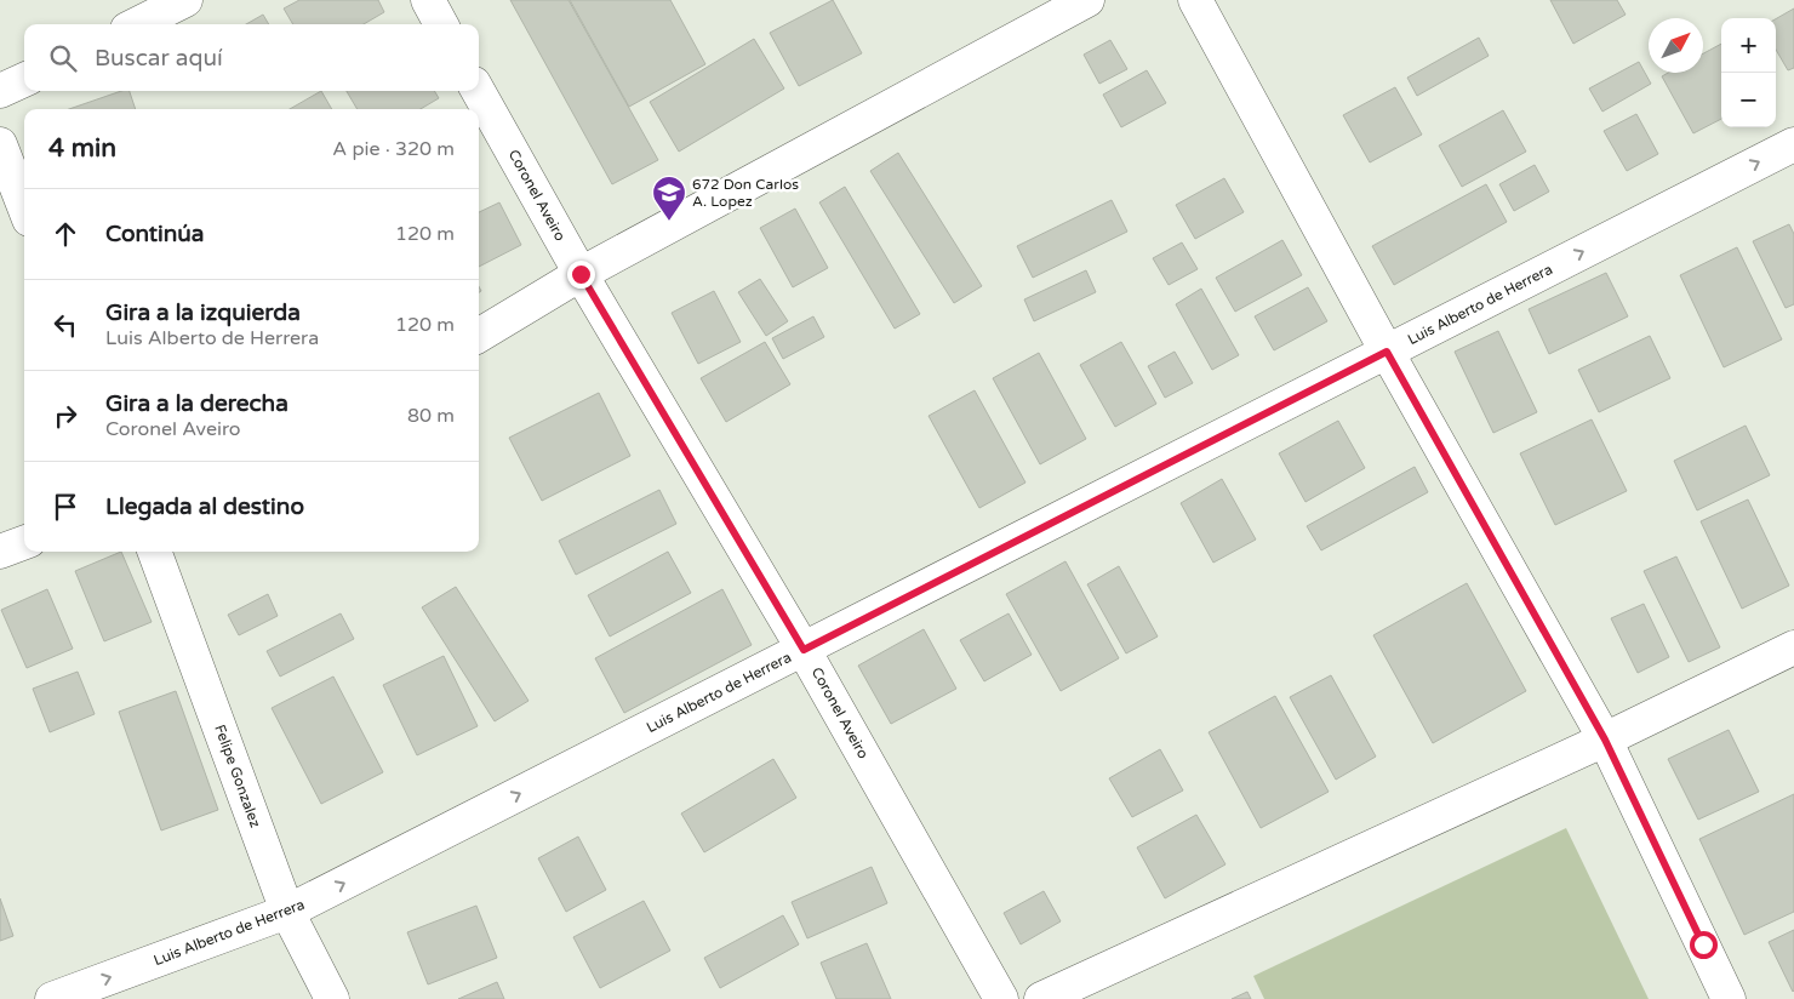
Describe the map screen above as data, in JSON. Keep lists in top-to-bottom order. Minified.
{"streets":{"street":["Coronel Aveiro","Luis Alberto de Herrera","Felipe Gonzalez"]},"crossings":[["Coronel Aveiro","Luis Alberto de Herrera"],["Luis Alberto de Herrera","Felipe Gonzalez"]],"one_way":["Luis Alberto de Herrera"],"places":{"school or university":["672 Don Carlos A. Lopez"]},"north":"top right","page":{"map_buttons":["+","−"],"search":"Buscar aquí","heading":["4 min","A pie · 320 m"],"list":[["Continúa","120 m"],["Gira a la izquierda","Luis Alberto de Herrera","120 m"],["Gira a la derecha","Coronel Aveiro","80 m"],"Llegada al destino"]}}
